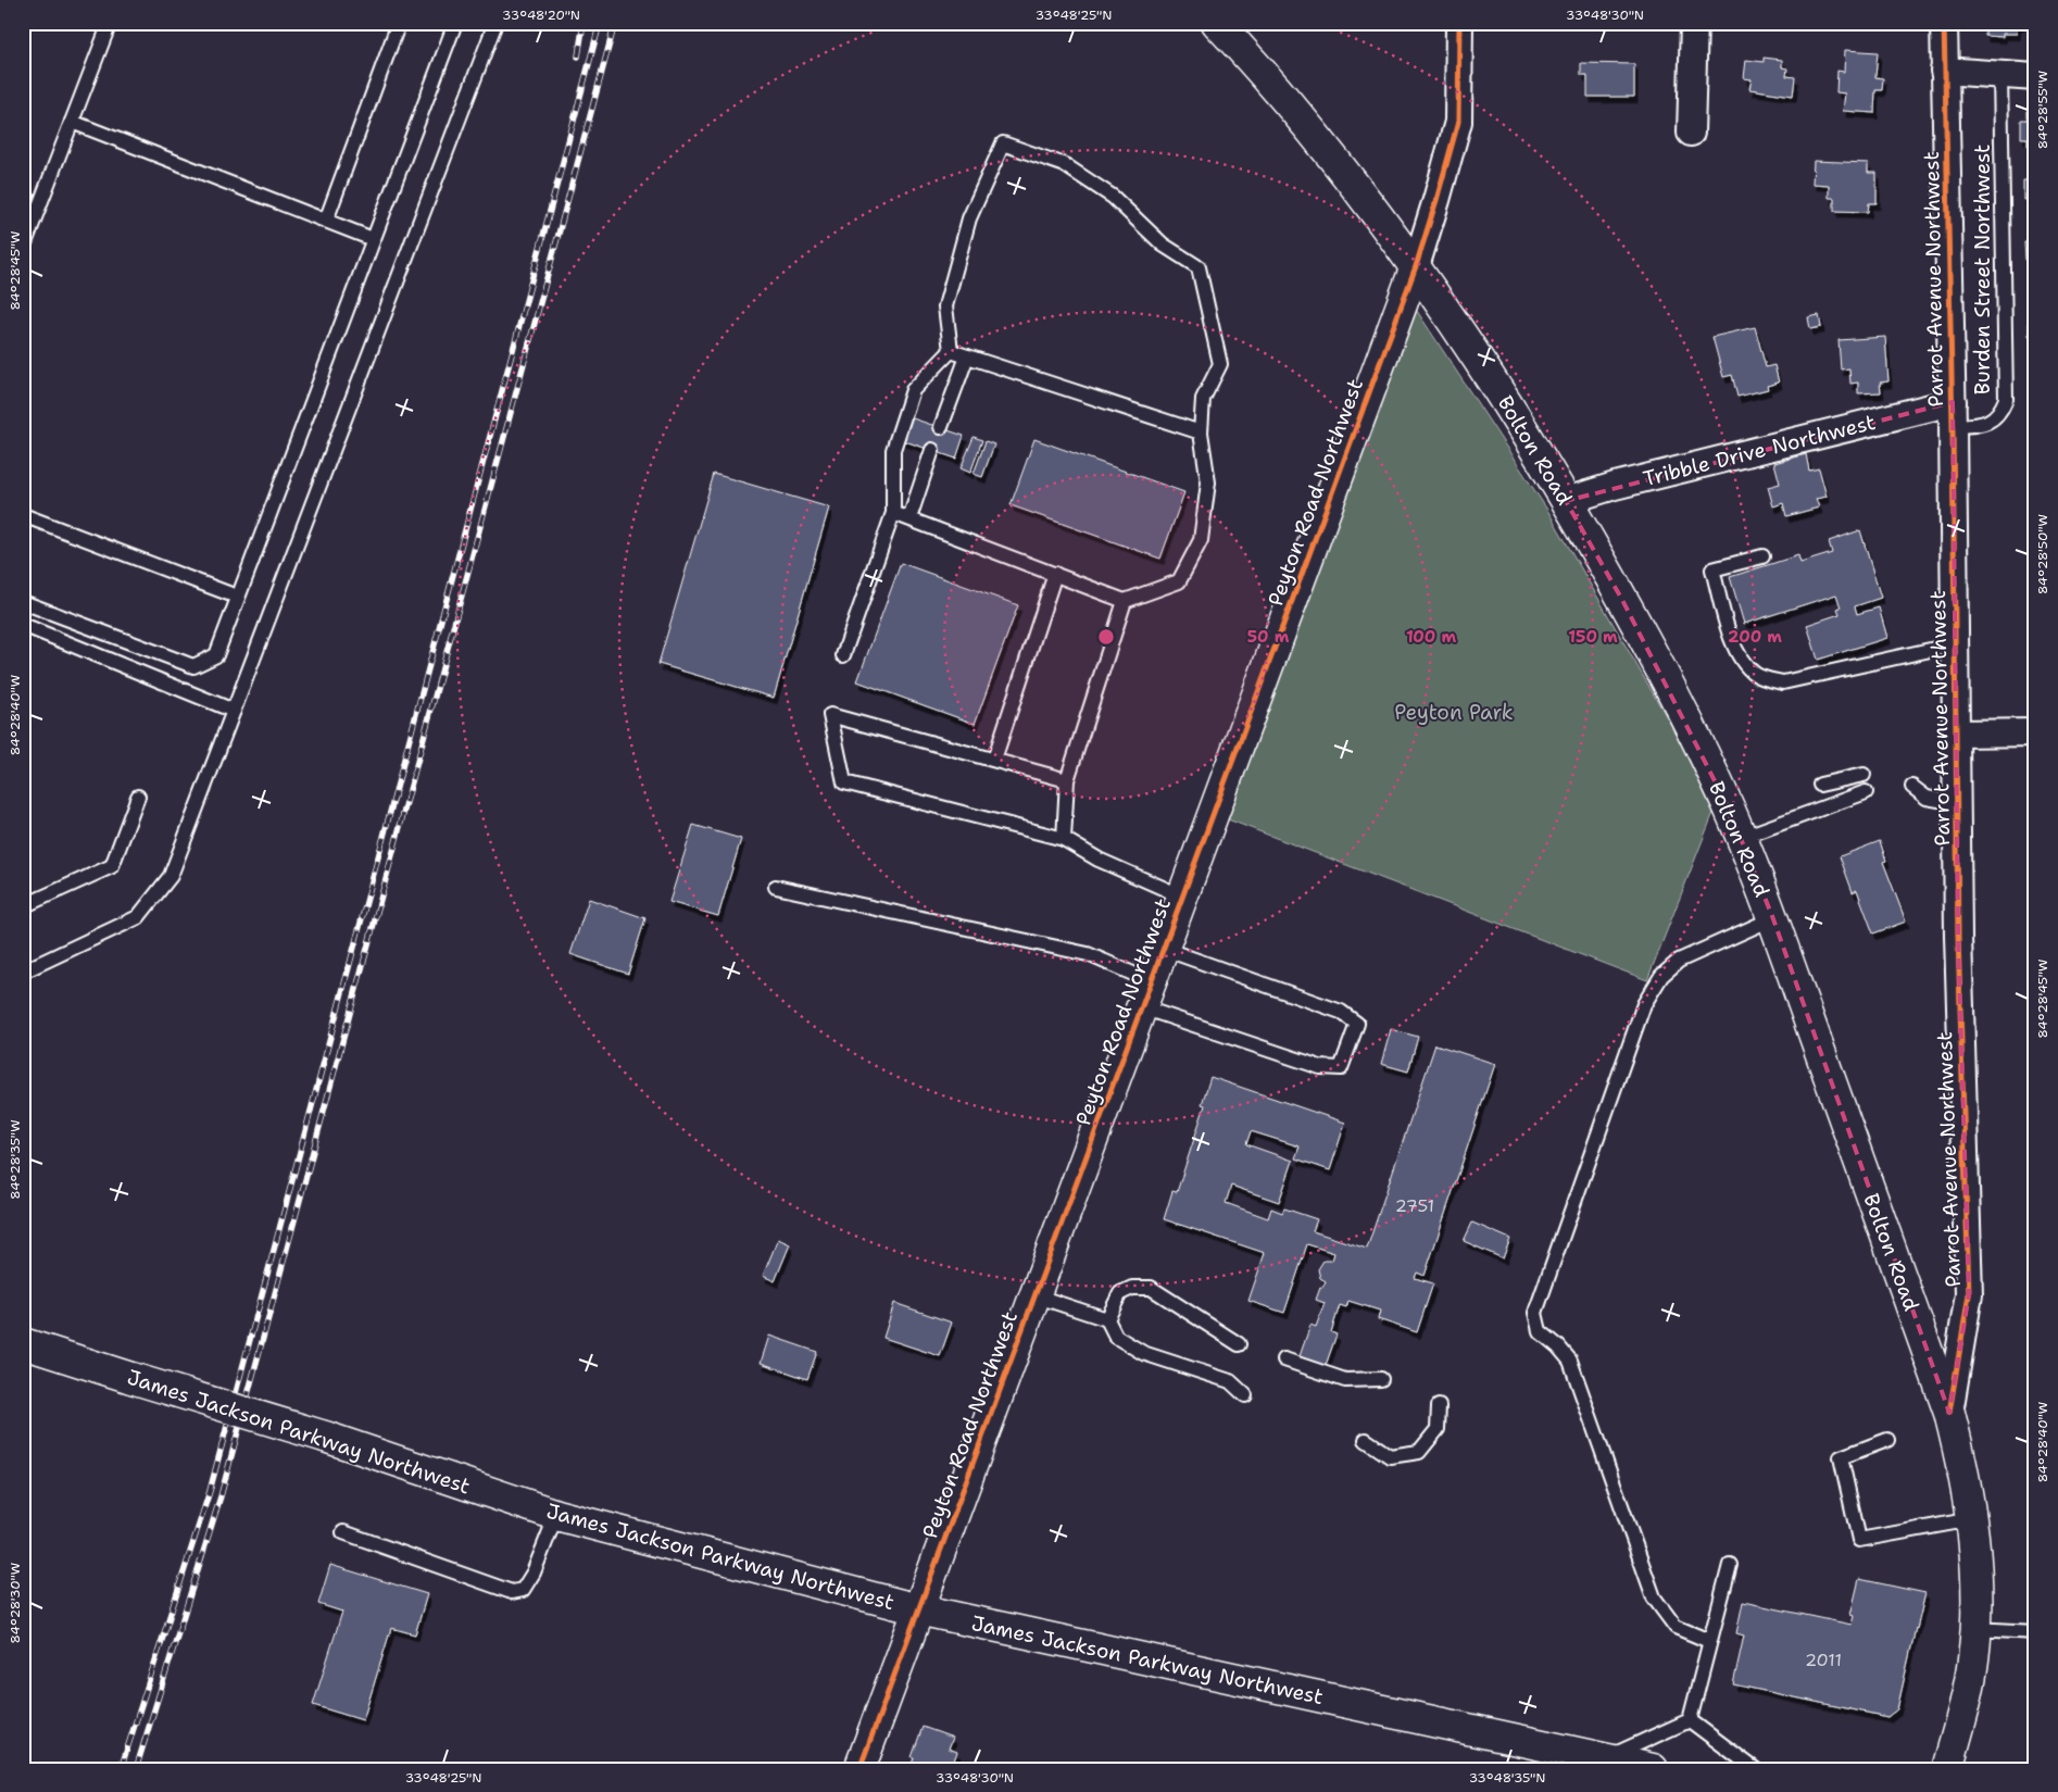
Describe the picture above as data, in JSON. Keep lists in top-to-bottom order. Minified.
{"streets":{"main road":["Bolton Road","Peyton Road Northwest","James Jackson Parkway Northwest"],"street":["Parrot Avenue Northwest","Tribble Drive Northwest"],"lane":["Burden Street Northwest"]},"crossings":[["Burden Street Northwest","Parrot Avenue Northwest"],["Burden Street Northwest","Tribble Drive Northwest"],["Parrot Avenue Northwest","Bolton Road"],["Parrot Avenue Northwest","Tribble Drive Northwest"],["Bolton Road","Tribble Drive Northwest"],["Bolton Road","Peyton Road Northwest"],["Peyton Road Northwest","James Jackson Parkway Northwest"]],"parks":["Peyton Park"],"house_numbers":["2751","2011"],"coordinates":["33°48'20\"N","33°48'25\"N","33°48'30\"N","84°28'55\"W","84°28'45\"W","84°28'50\"W","84°28'40\"W","84°28'35\"W","84°28'30\"W","33°48'35\"N"],"rings":["50 m","100 m","150 m","200 m"]}
